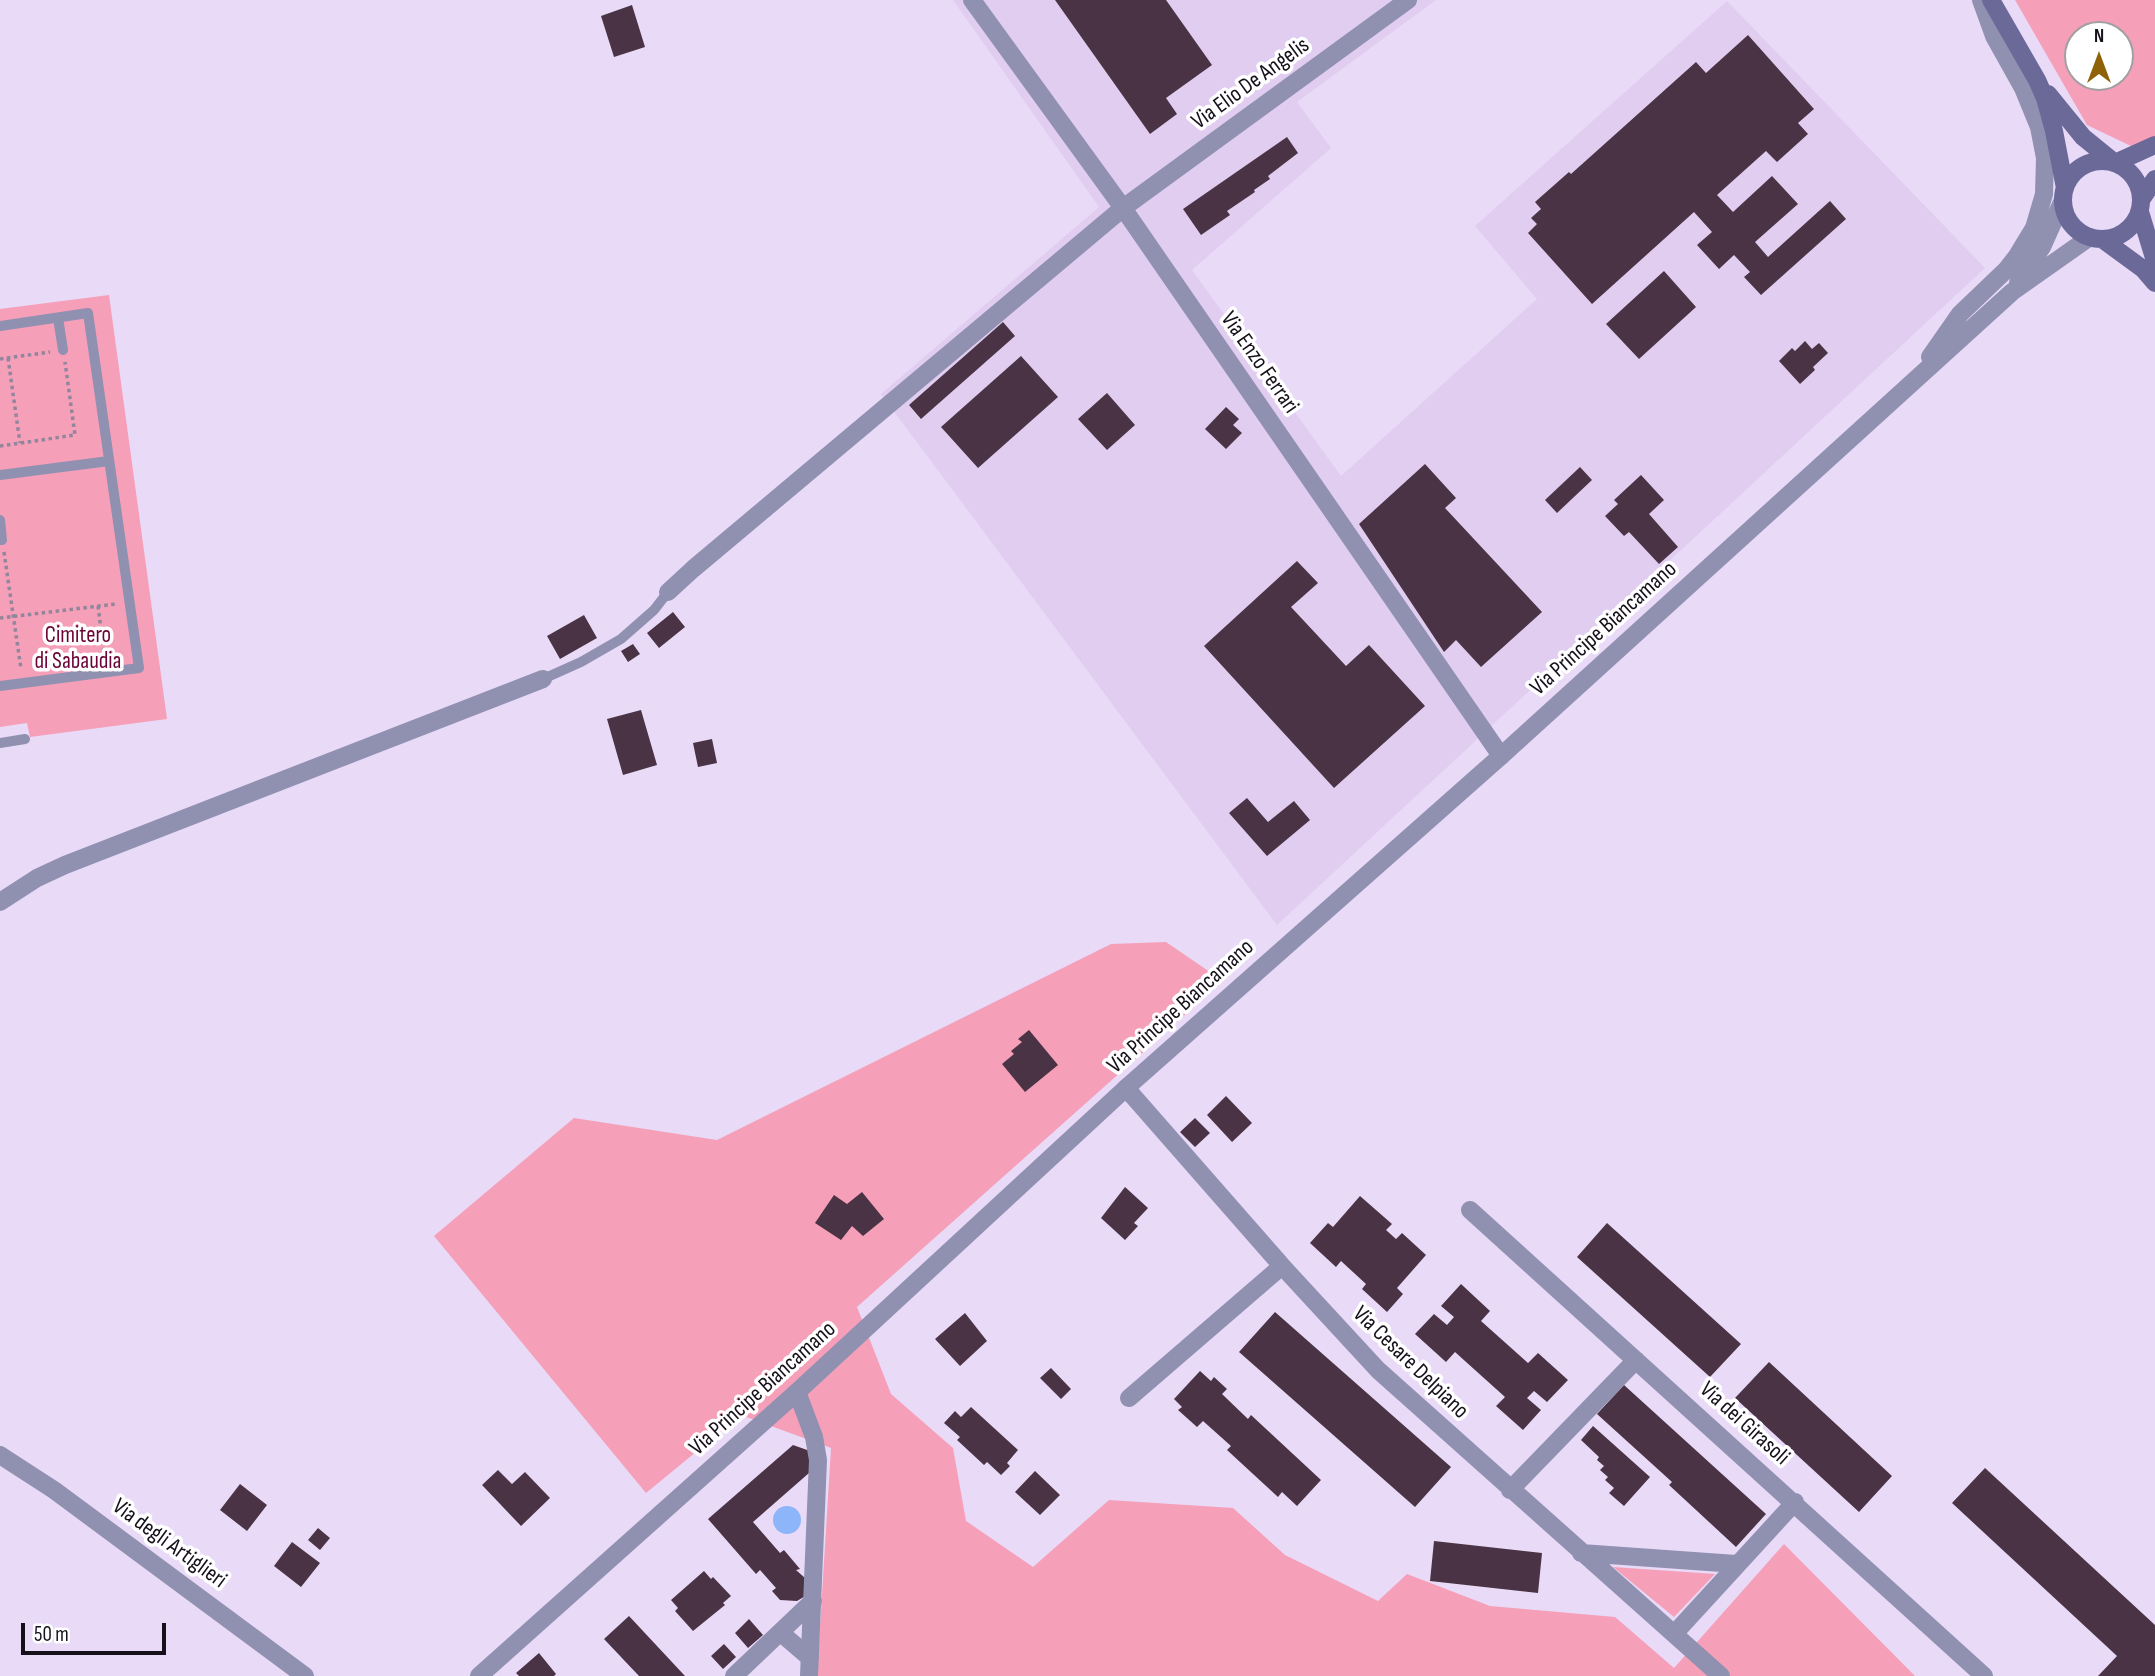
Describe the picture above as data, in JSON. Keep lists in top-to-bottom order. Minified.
{"streets":{"street":["Via Elio De Angelis","Via Enzo Ferrari","Via Principe Biancamano","Via Cesare Delpiano","Via dei Girasoli","Via degli Artiglieri"]},"crossings":[["Via Elio De Angelis","Via Enzo Ferrari"],["Via Enzo Ferrari","Via Principe Biancamano"],["Via Principe Biancamano","Via Cesare Delpiano"]],"parks":["Cimitero di Sabaudia"],"scale_bar":"50 m","north":"top"}
